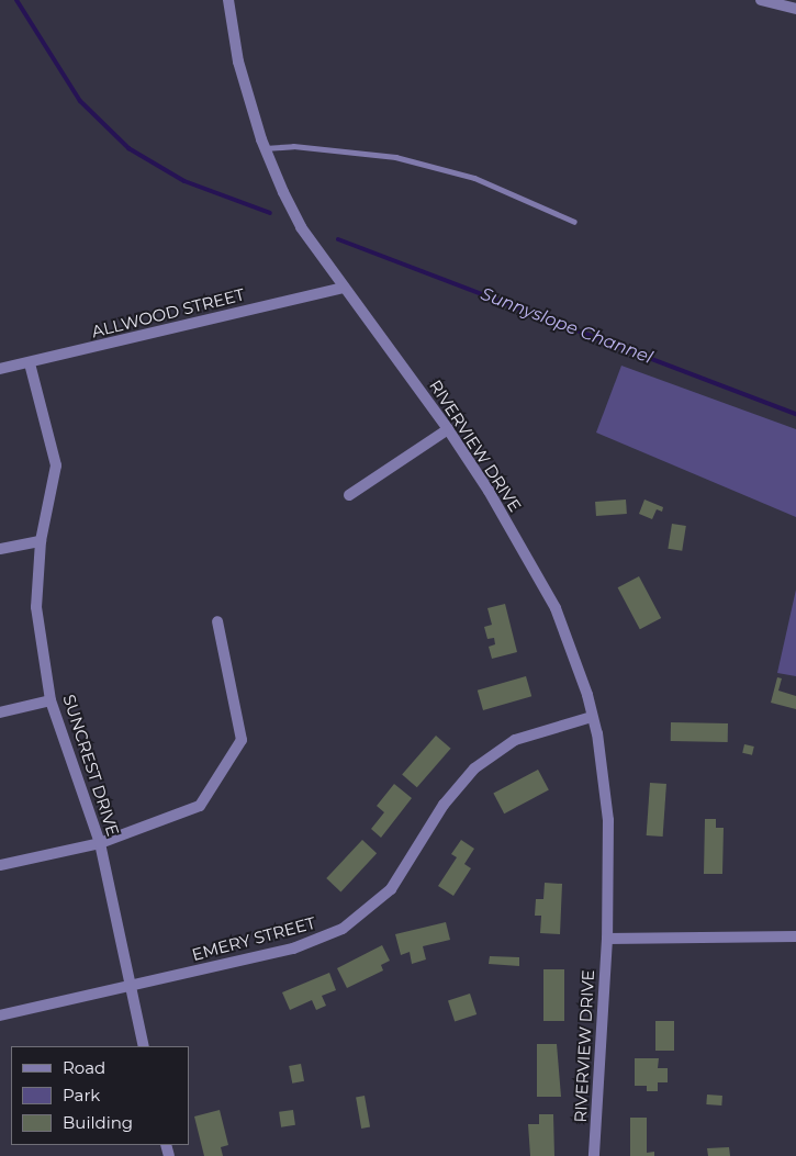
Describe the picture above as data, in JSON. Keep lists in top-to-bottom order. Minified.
{"streets":{"street":["ALLWOOD STREET","RIVERVIEW DRIVE","SUNCREST DRIVE","EMERY STREET"]},"crossings":[["ALLWOOD STREET","RIVERVIEW DRIVE"],["ALLWOOD STREET","SUNCREST DRIVE"],["RIVERVIEW DRIVE","EMERY STREET"],["SUNCREST DRIVE","EMERY STREET"]],"water":["Sunnyslope Channel"],"legend":["Road","Park","Building"]}
